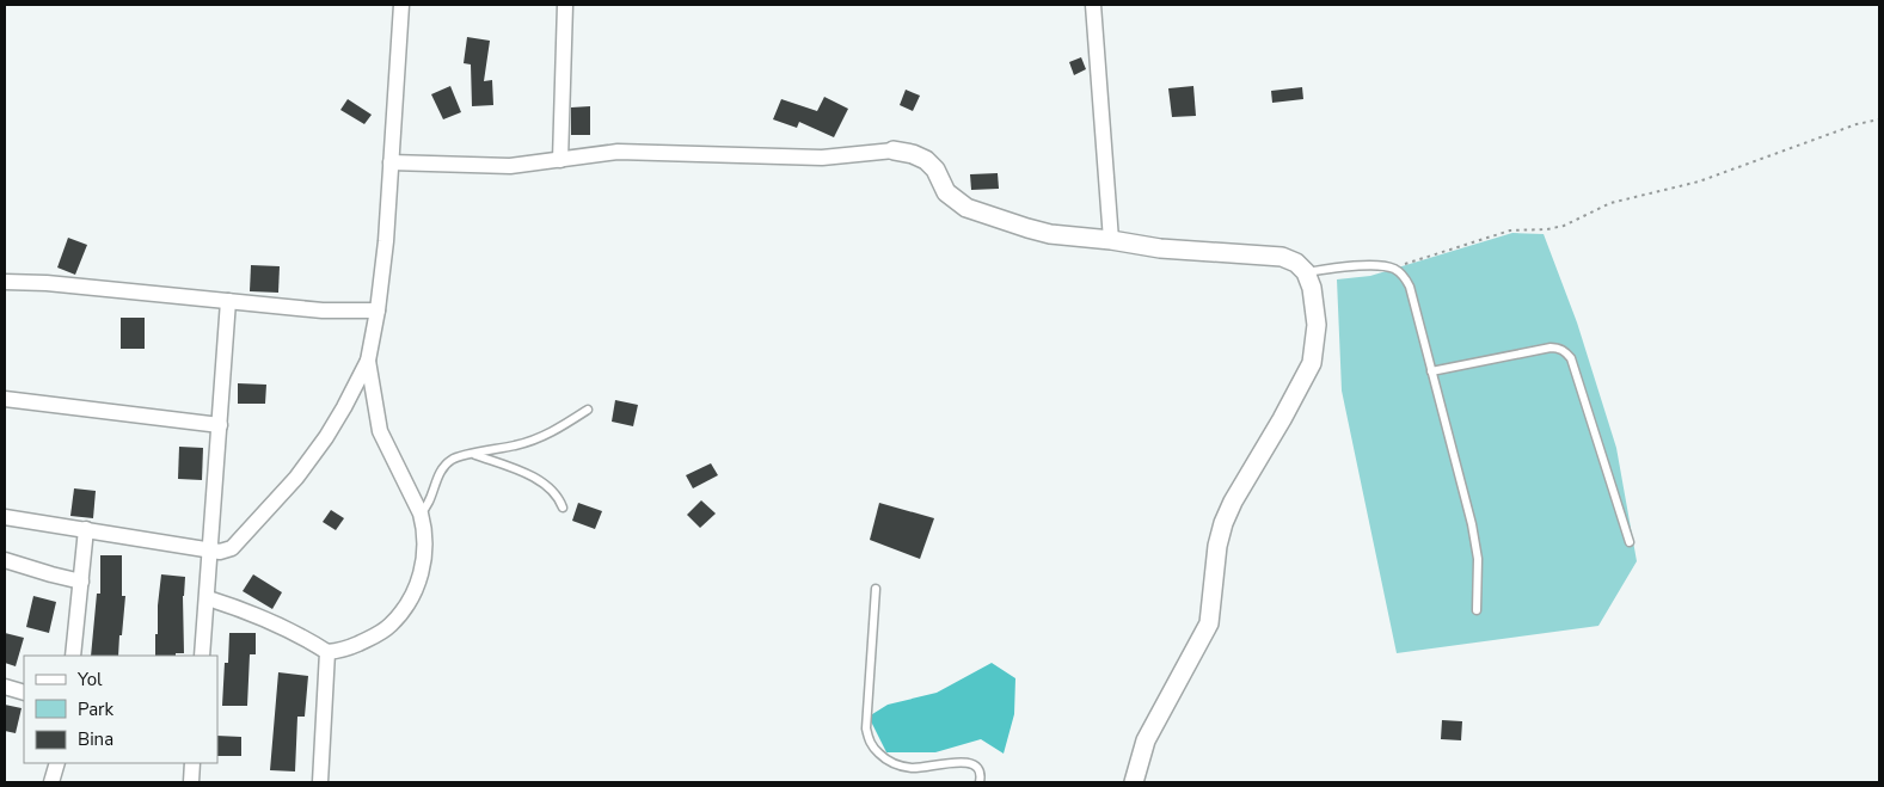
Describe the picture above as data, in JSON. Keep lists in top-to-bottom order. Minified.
{"legend":["Yol","Park","Bina"]}
